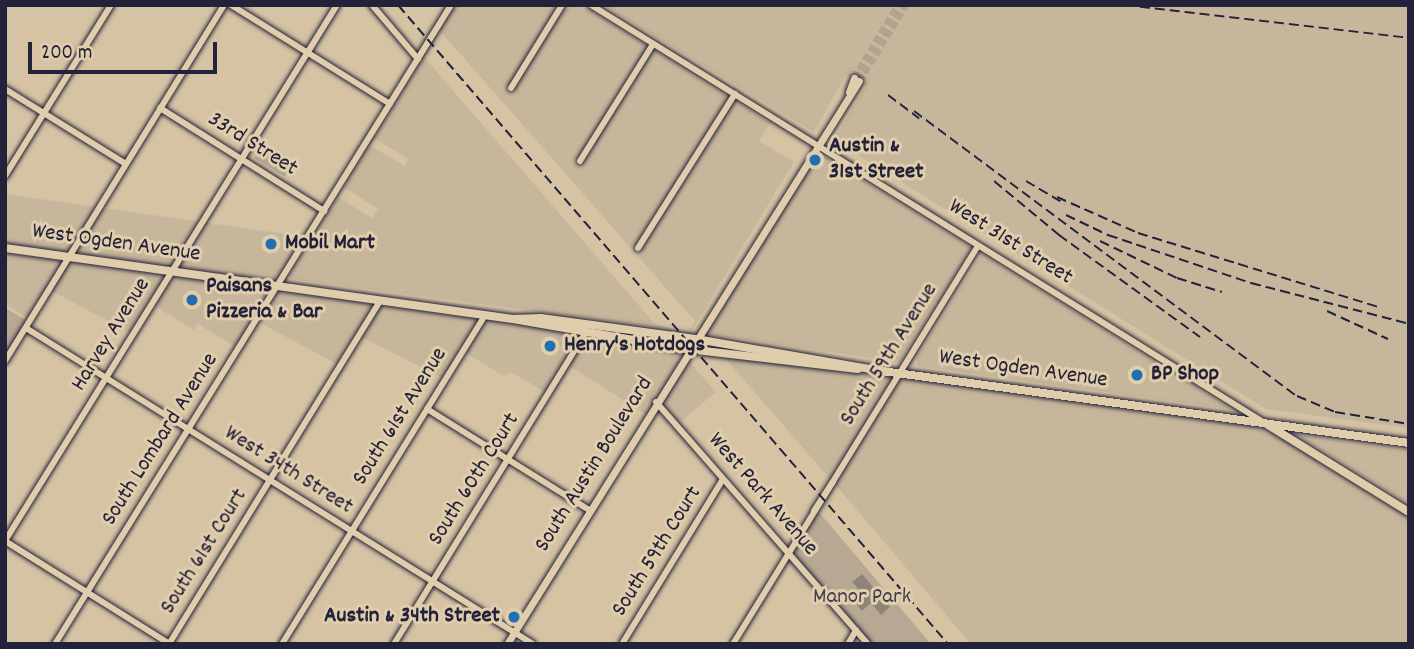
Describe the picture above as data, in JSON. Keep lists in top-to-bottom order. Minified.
{"streets":{"main road":["West 31st Street","West Ogden Avenue"],"street":["33rd Street","Harvey Avenue","South 59th Avenue","South 61st Avenue","South Lombard Avenue","South Austin Boulevard","West 34th Street","South 60th Court","West Park Avenue","South 61st Court","South 59th Court"]},"crossings":[["33rd Street","Harvey Avenue"],["33rd Street","South Lombard Avenue"],["West 31st Street","West Ogden Avenue"],["West 31st Street","South 59th Avenue"],["West 31st Street","South Austin Boulevard"],["West Ogden Avenue","Harvey Avenue"],["West Ogden Avenue","South 59th Avenue"],["West Ogden Avenue","South 61st Avenue"],["West Ogden Avenue","South Lombard Avenue"],["West Ogden Avenue","South Austin Boulevard"],["West Ogden Avenue","South 60th Court"],["West Ogden Avenue","South 61st Court"],["Harvey Avenue","West 34th Street"],["South 59th Avenue","West Park Avenue"],["South 61st Avenue","West 34th Street"],["South Lombard Avenue","West 34th Street"],["South Austin Boulevard","West 34th Street"],["South Austin Boulevard","West Park Avenue"],["West 34th Street","South 60th Court"],["West 34th Street","South 61st Court"],["West Park Avenue","South 59th Court"]],"parks":["Manor Park"],"places":["Austin & 31st Street","Mobil Mart","Paisans Pizzeria & Bar","Henry's Hotdogs","BP Shop","Austin & 34th Street"],"scale_bar":"200 m"}
